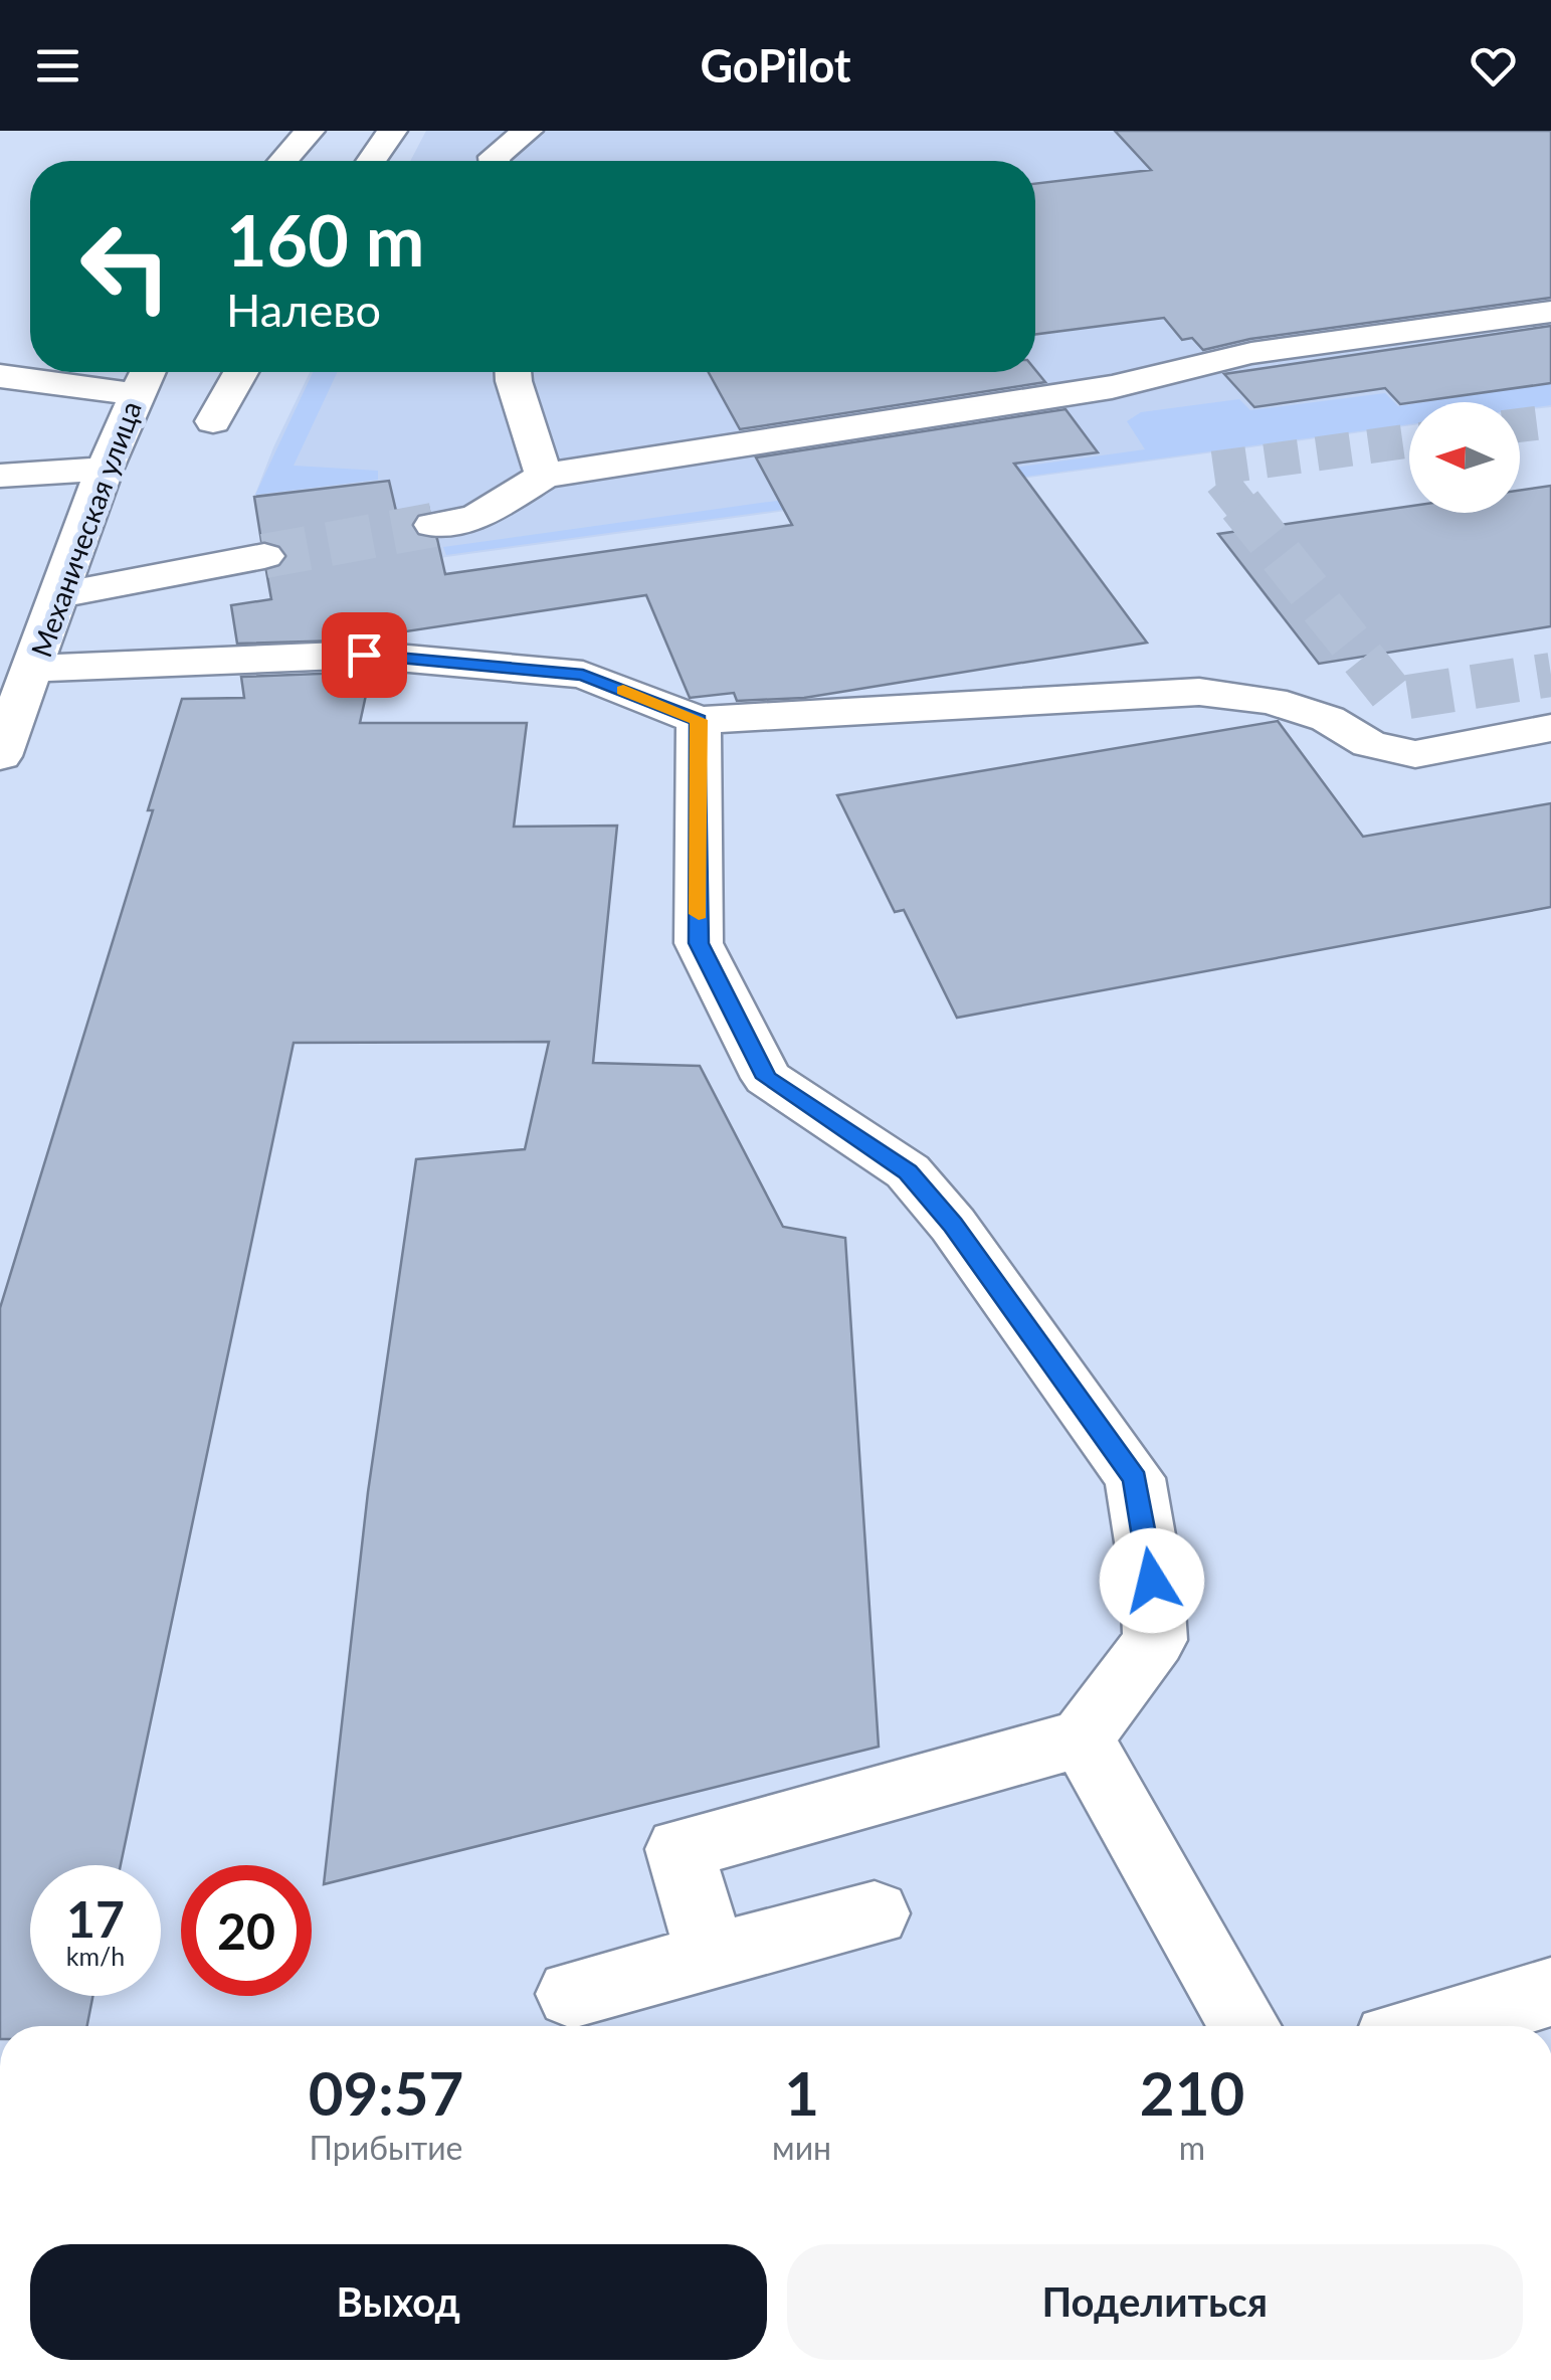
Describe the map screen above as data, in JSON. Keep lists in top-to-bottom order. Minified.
{"streets":{"street":["Механическая улица"]},"north":"left","page":{"header":"GoPilot","turn":["160 m","Налево"],"speed":"17 km/h","limit":"20","eta":["09:57","Прибытие","1","мин","210","m"],"buttons":["Выход","Поделиться"]}}
